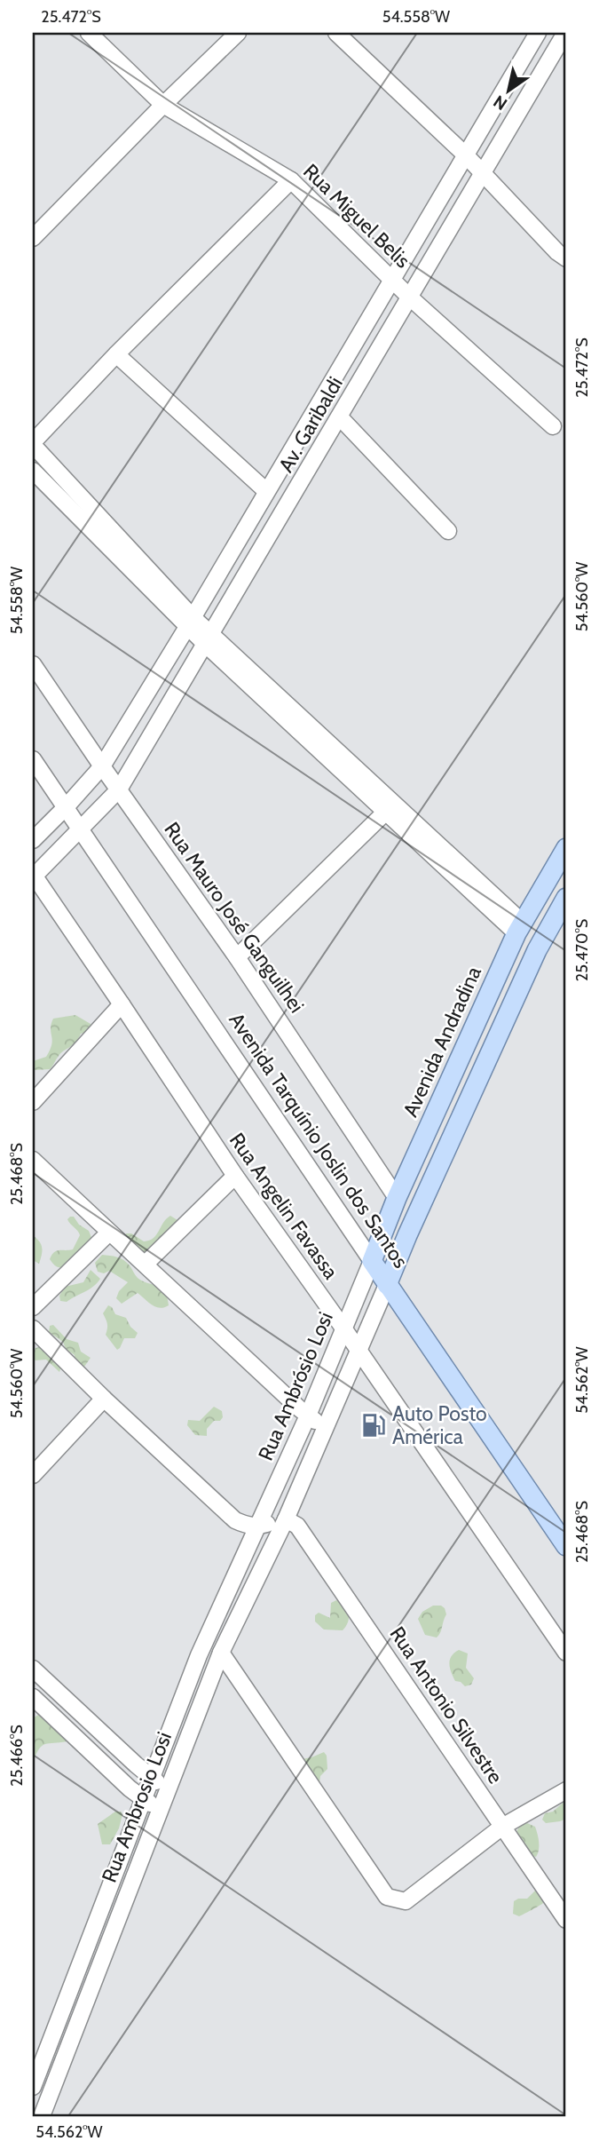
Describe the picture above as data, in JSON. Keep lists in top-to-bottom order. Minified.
{"streets":{"main road":["Avenida Andradina","Avenida Tarquínio Joslin dos Santos"],"street":["Rua Miguel Belis","Av. Garibaldi","Rua Mauro José Ganguilhei","Rua Angelin Favassa","Rua Ambrósio Losi","Rua Antonio Silvestre","Rua Ambrosio Losi"]},"crossings":[["Rua Miguel Belis","Av. Garibaldi"],["Av. Garibaldi","Rua Mauro José Ganguilhei"],["Av. Garibaldi","Avenida Tarquínio Joslin dos Santos"],["Rua Mauro José Ganguilhei","Avenida Andradina"],["Avenida Andradina","Avenida Tarquínio Joslin dos Santos"],["Avenida Andradina","Rua Ambrósio Losi"],["Avenida Tarquínio Joslin dos Santos","Rua Ambrósio Losi"],["Rua Angelin Favassa","Rua Ambrósio Losi"],["Rua Ambrósio Losi","Rua Ambrosio Losi"],["Rua Antonio Silvestre","Rua Ambrosio Losi"]],"places":{"fuel station":["Auto Posto América"]},"north":"bottom left","coordinates":["25.472°S","54.558°W","54.560°W","25.470°S","25.468°S","54.562°W","25.466°S"]}
